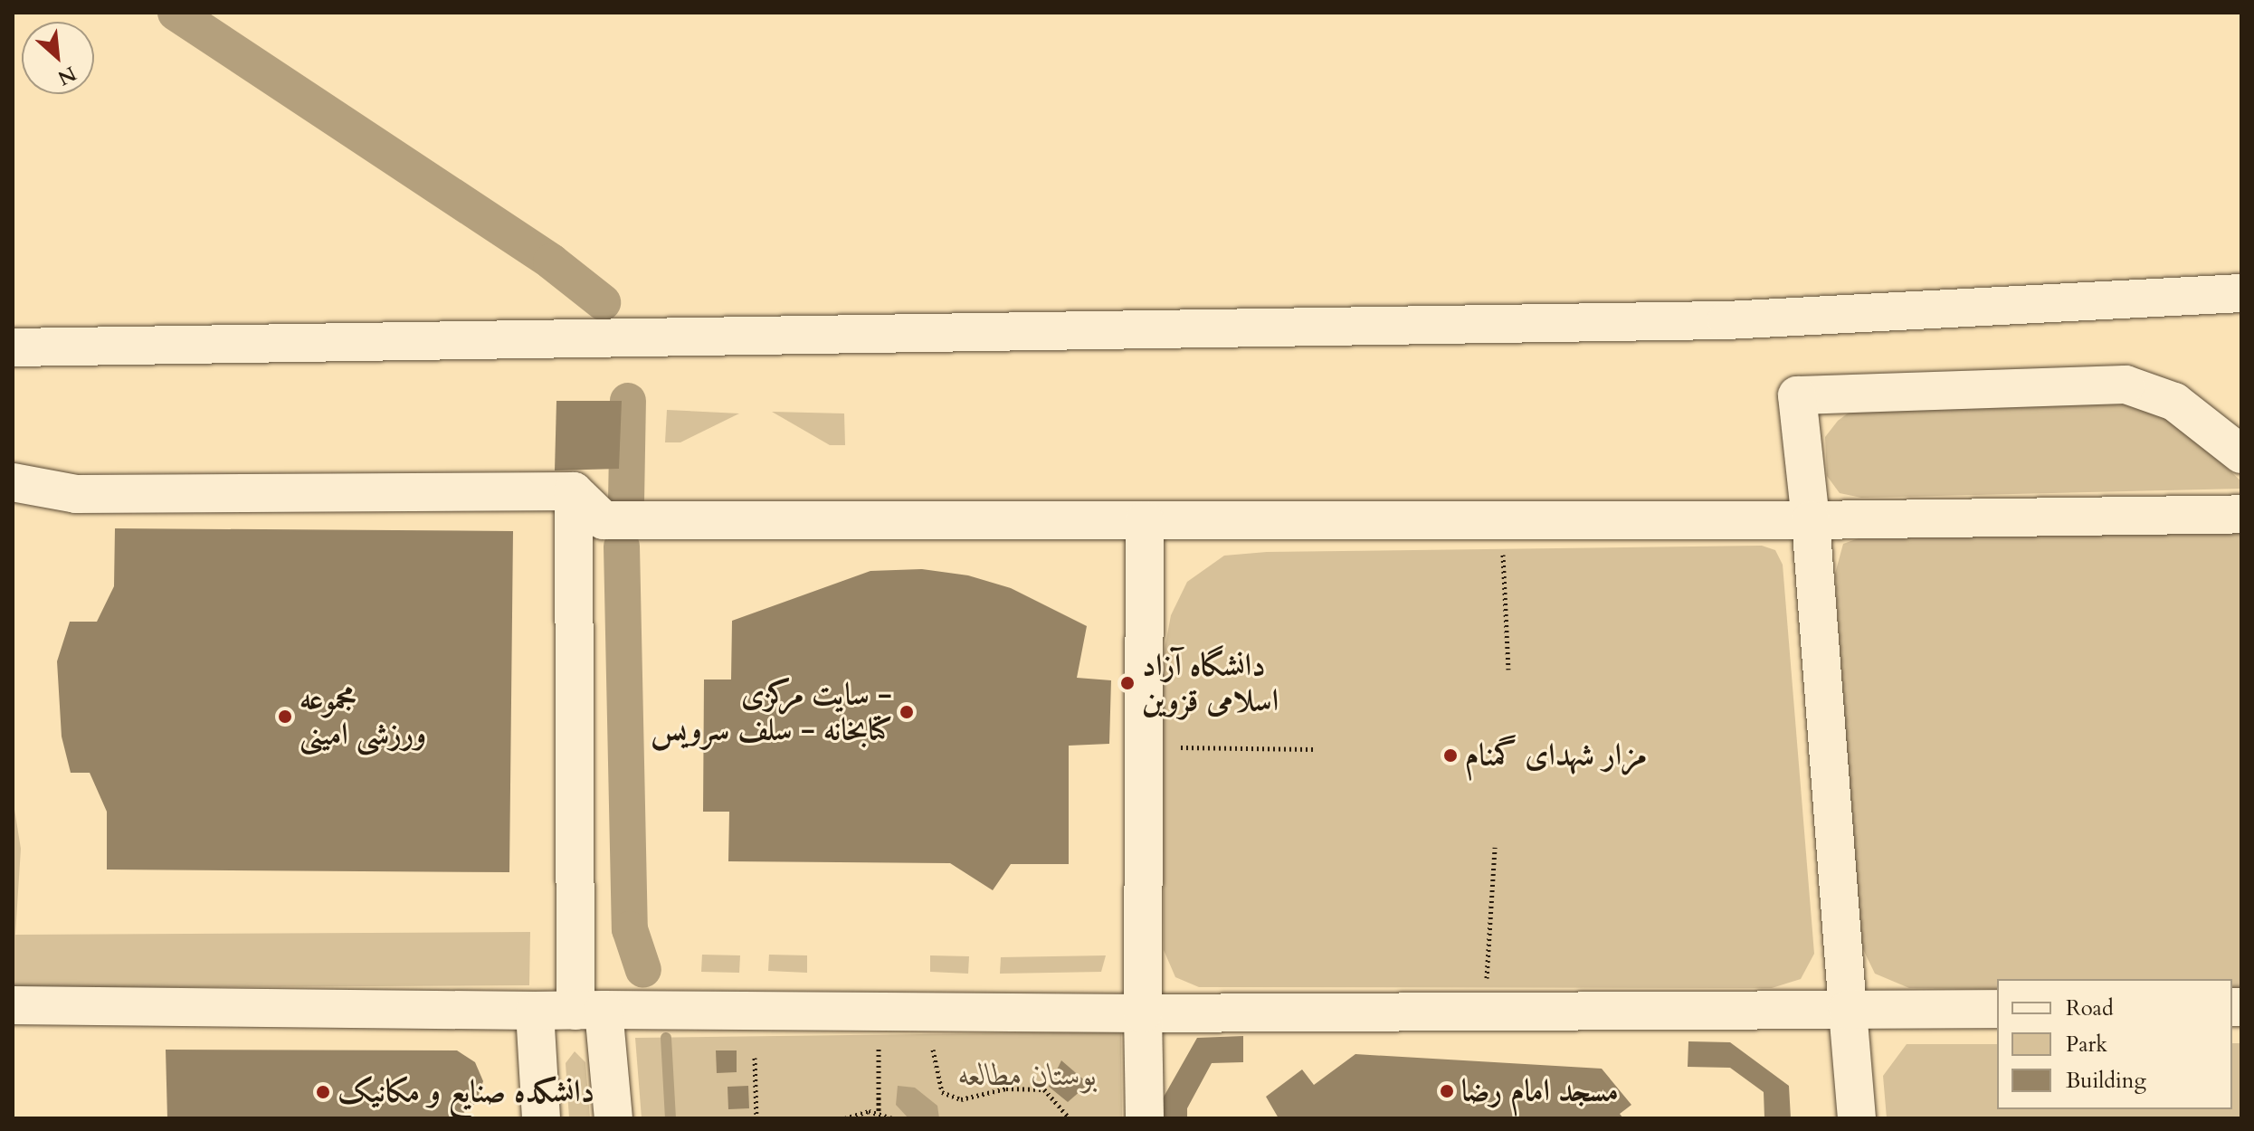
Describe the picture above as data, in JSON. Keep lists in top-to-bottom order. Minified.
{"parks":["بوستان مطالعه"],"places":["دانشگاه آزاد اسلامی قزوین","سایت مرکزی - کتابخانه - سلف سرویس","مجموعه ورزشی امینی","مزار شهدای گمنام","مسجد امام رضا","دانشکده صنایع و مکانیک"],"legend":["Road","Park","Building"],"north":"bottom right"}
